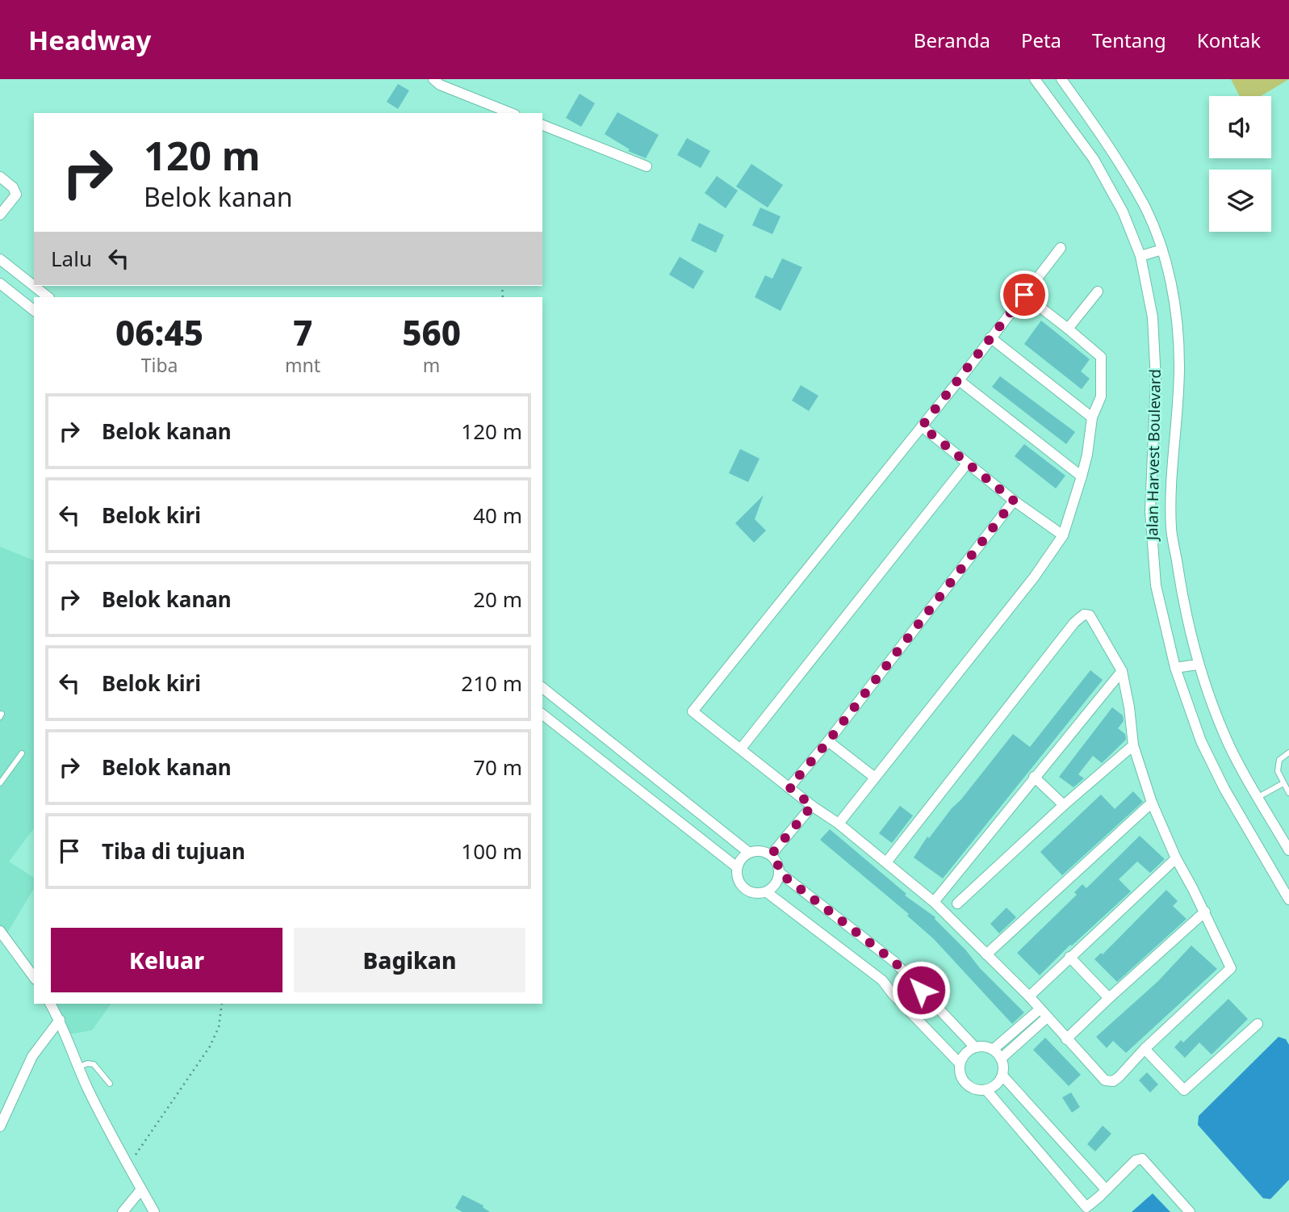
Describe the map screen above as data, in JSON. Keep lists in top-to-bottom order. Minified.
{"streets":{"street":["Jalan Harvest Boulevard"]},"page":{"header":"Headway","nav":["Beranda","Peta","Tentang","Kontak"],"turn":["120 m","Belok kanan"],"then":"Lalu","eta":["06:45","Tiba","7","mnt","560","m"],"list":[{"name":"Belok kanan","value":"120 m"},{"name":"Belok kiri","value":"40 m"},{"name":"Belok kanan","value":"20 m"},{"name":"Belok kiri","value":"210 m"},{"name":"Belok kanan","value":"70 m"},{"name":"Tiba di tujuan","value":"100 m"}],"buttons":["Keluar","Bagikan"]}}
